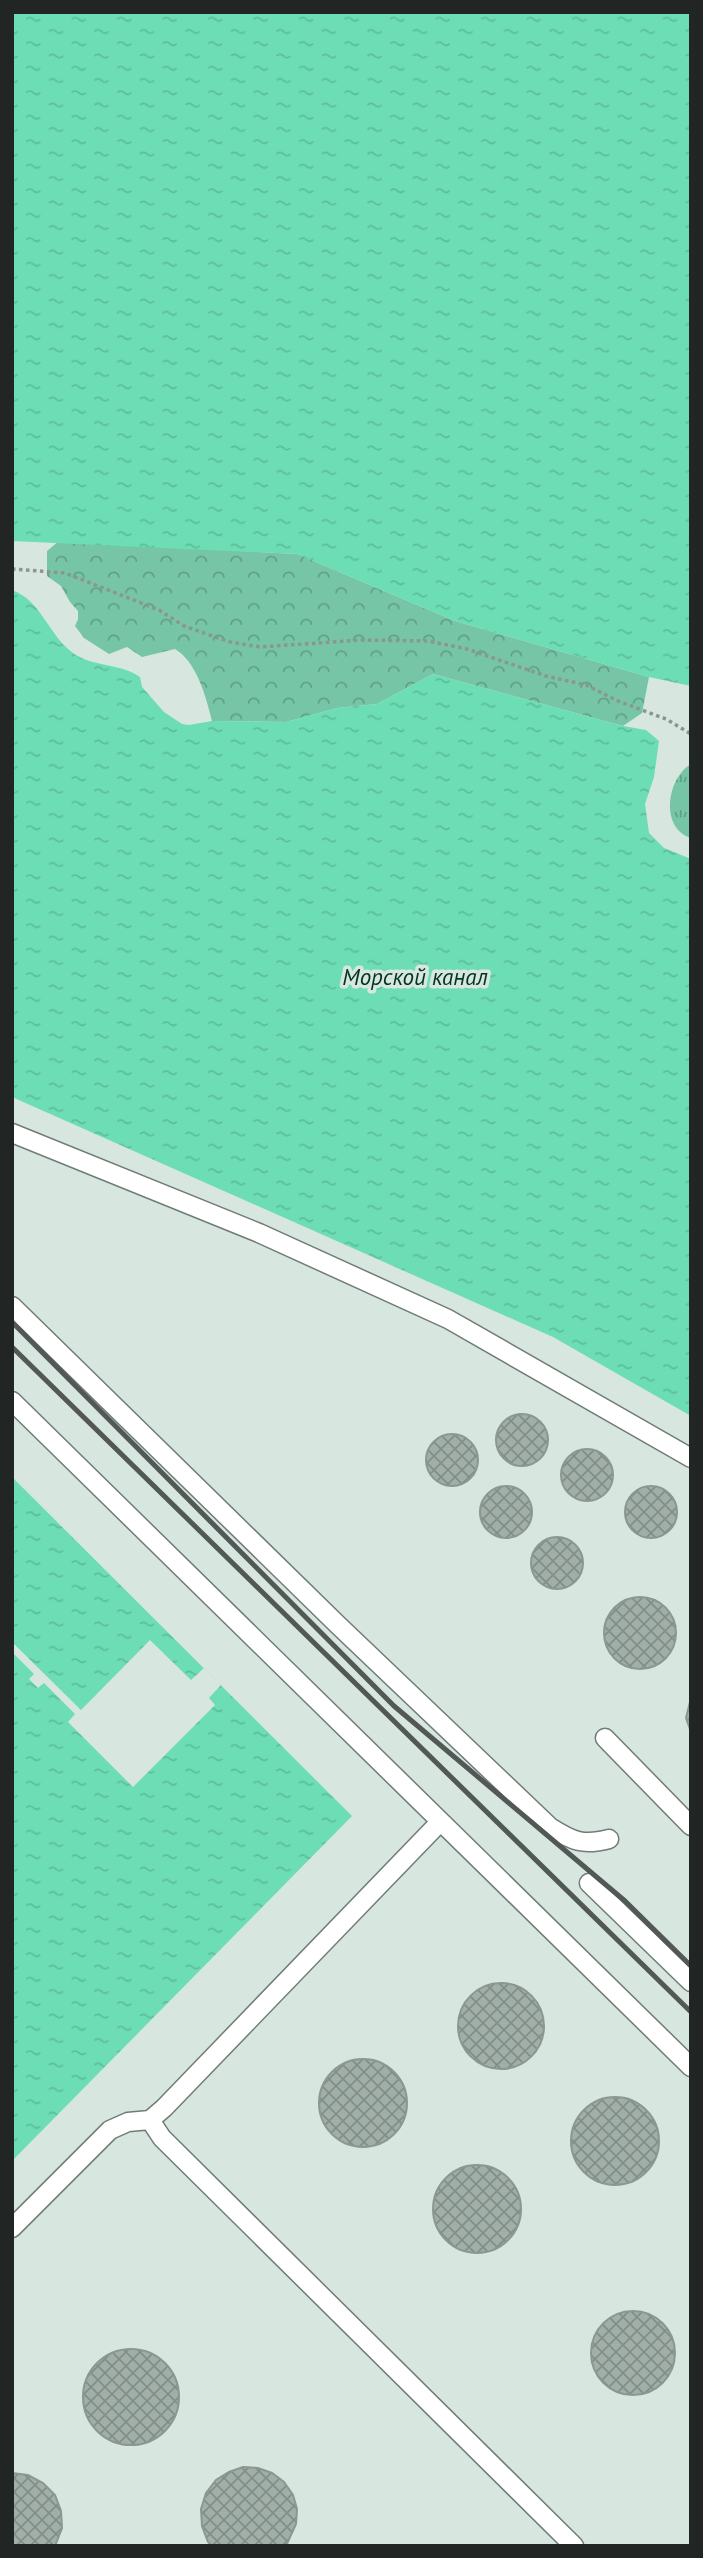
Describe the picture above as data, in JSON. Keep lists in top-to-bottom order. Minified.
{"water":["Морской канал"]}
